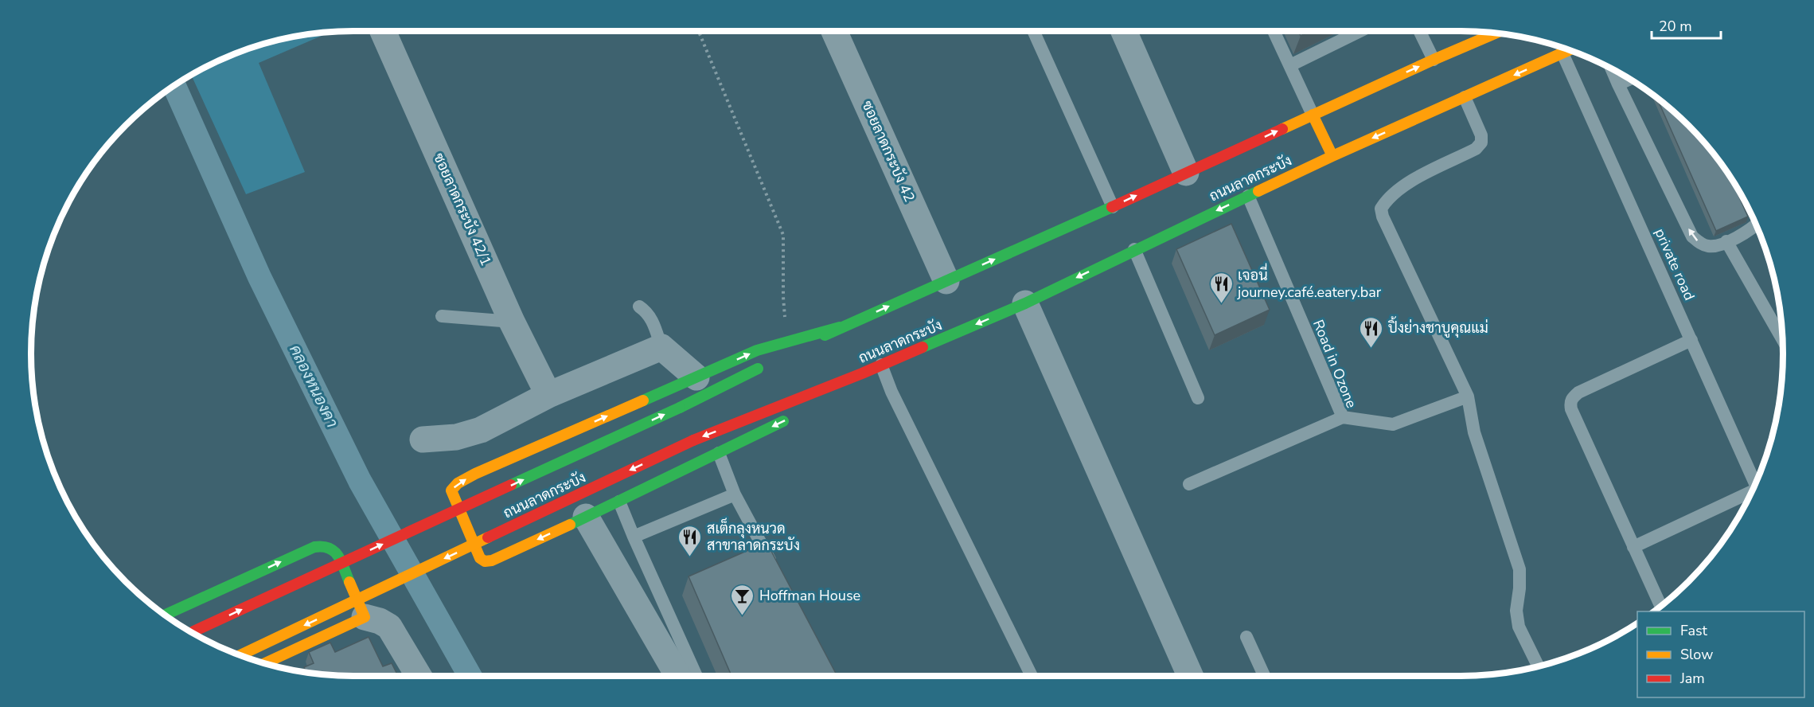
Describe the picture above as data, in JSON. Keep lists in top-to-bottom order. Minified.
{"streets":{"main road":["ถนนลาดกระบัง"],"street":["ซอยลาดกระบัง 42","ซอยลาดกระบัง 42/1"],"lane":["private road","Road in Ozone"]},"crossings":[["ถนนลาดกระบัง","private road"],["ถนนลาดกระบัง","Road in Ozone"]],"water":["คลองหนองคา"],"places":{"restaurant":["เจอนี่ journey.café.eatery.bar","ปิ้งย่างชาบูคุณแม่","สเต็กลุงหนวด สาขาลาดกระบัง"],"bar":["Hoffman House"]},"legend":["Fast","Slow","Jam"],"scale_bar":"20 m"}
